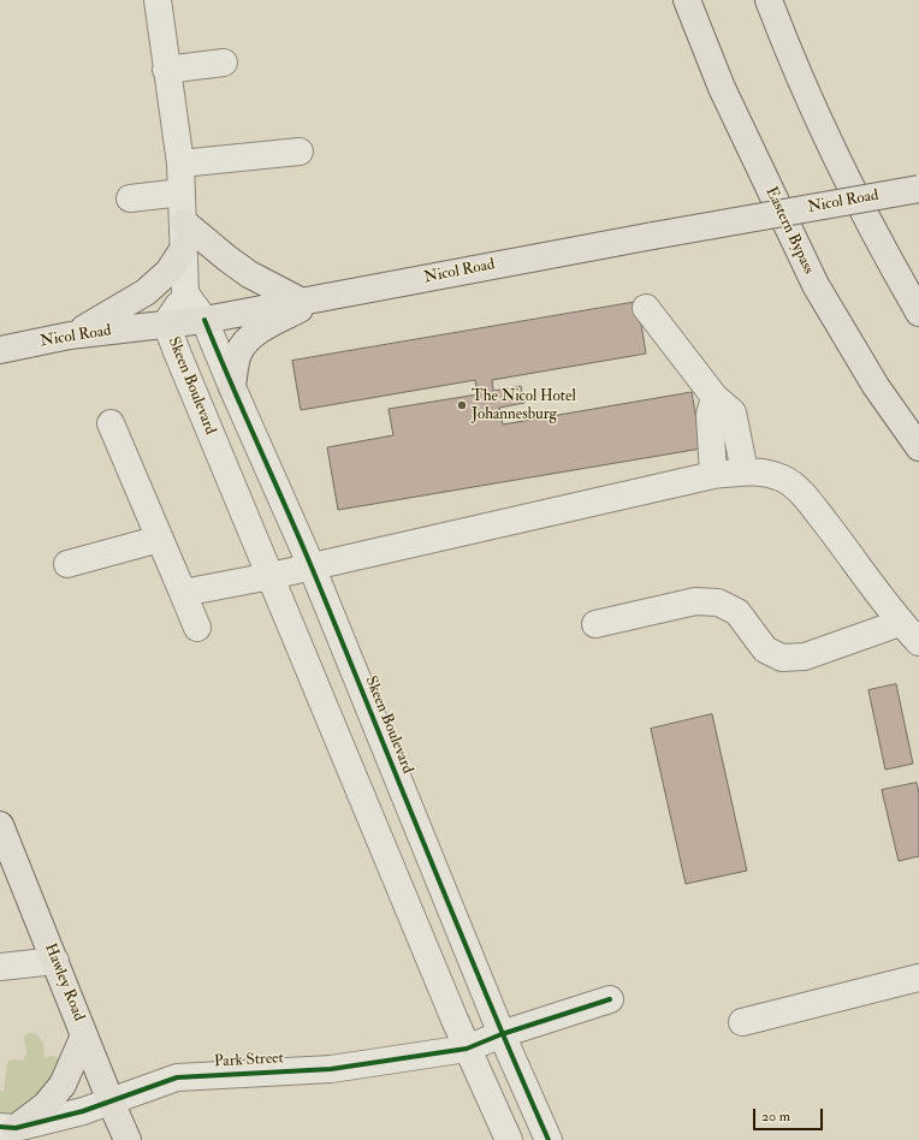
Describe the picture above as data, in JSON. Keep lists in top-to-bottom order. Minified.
{"streets":{"main road":["Nicol Road","Eastern Bypass","Hawley Road"],"street":["Skeen Boulevard","Park Street"]},"crossings":[["Nicol Road","Skeen Boulevard"],["Skeen Boulevard","Park Street"],["Hawley Road","Park Street"]],"places":["The Nicol Hotel Johannesburg"],"scale_bar":"20 m"}
